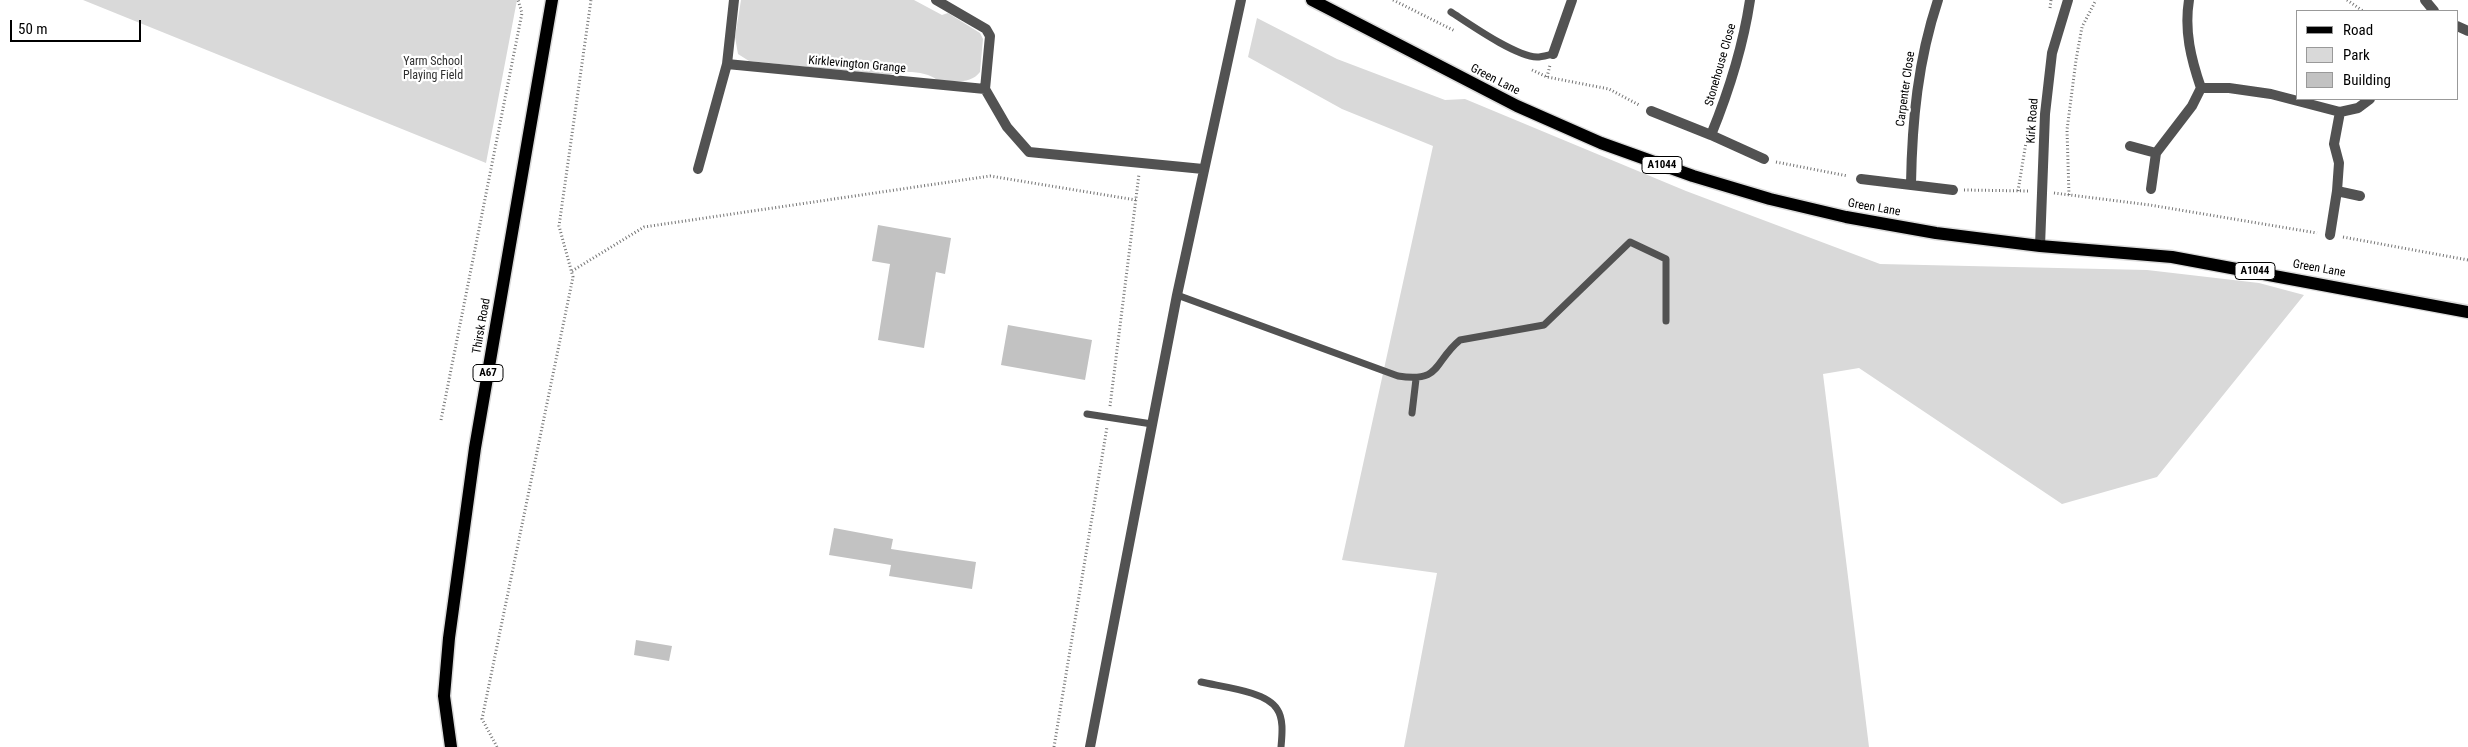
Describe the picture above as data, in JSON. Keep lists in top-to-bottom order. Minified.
{"streets":{"main road":["Green Lane","A1044","Thirsk Road","A67"],"street":["Kirklevington Grange","Stonehouse Close","Carpenter Close","Kirk Road"]},"crossings":[["Green Lane","Kirk Road"]],"parks":["Yarm School Playing Field"],"legend":["Road","Park","Building"],"scale_bar":"50 m"}
